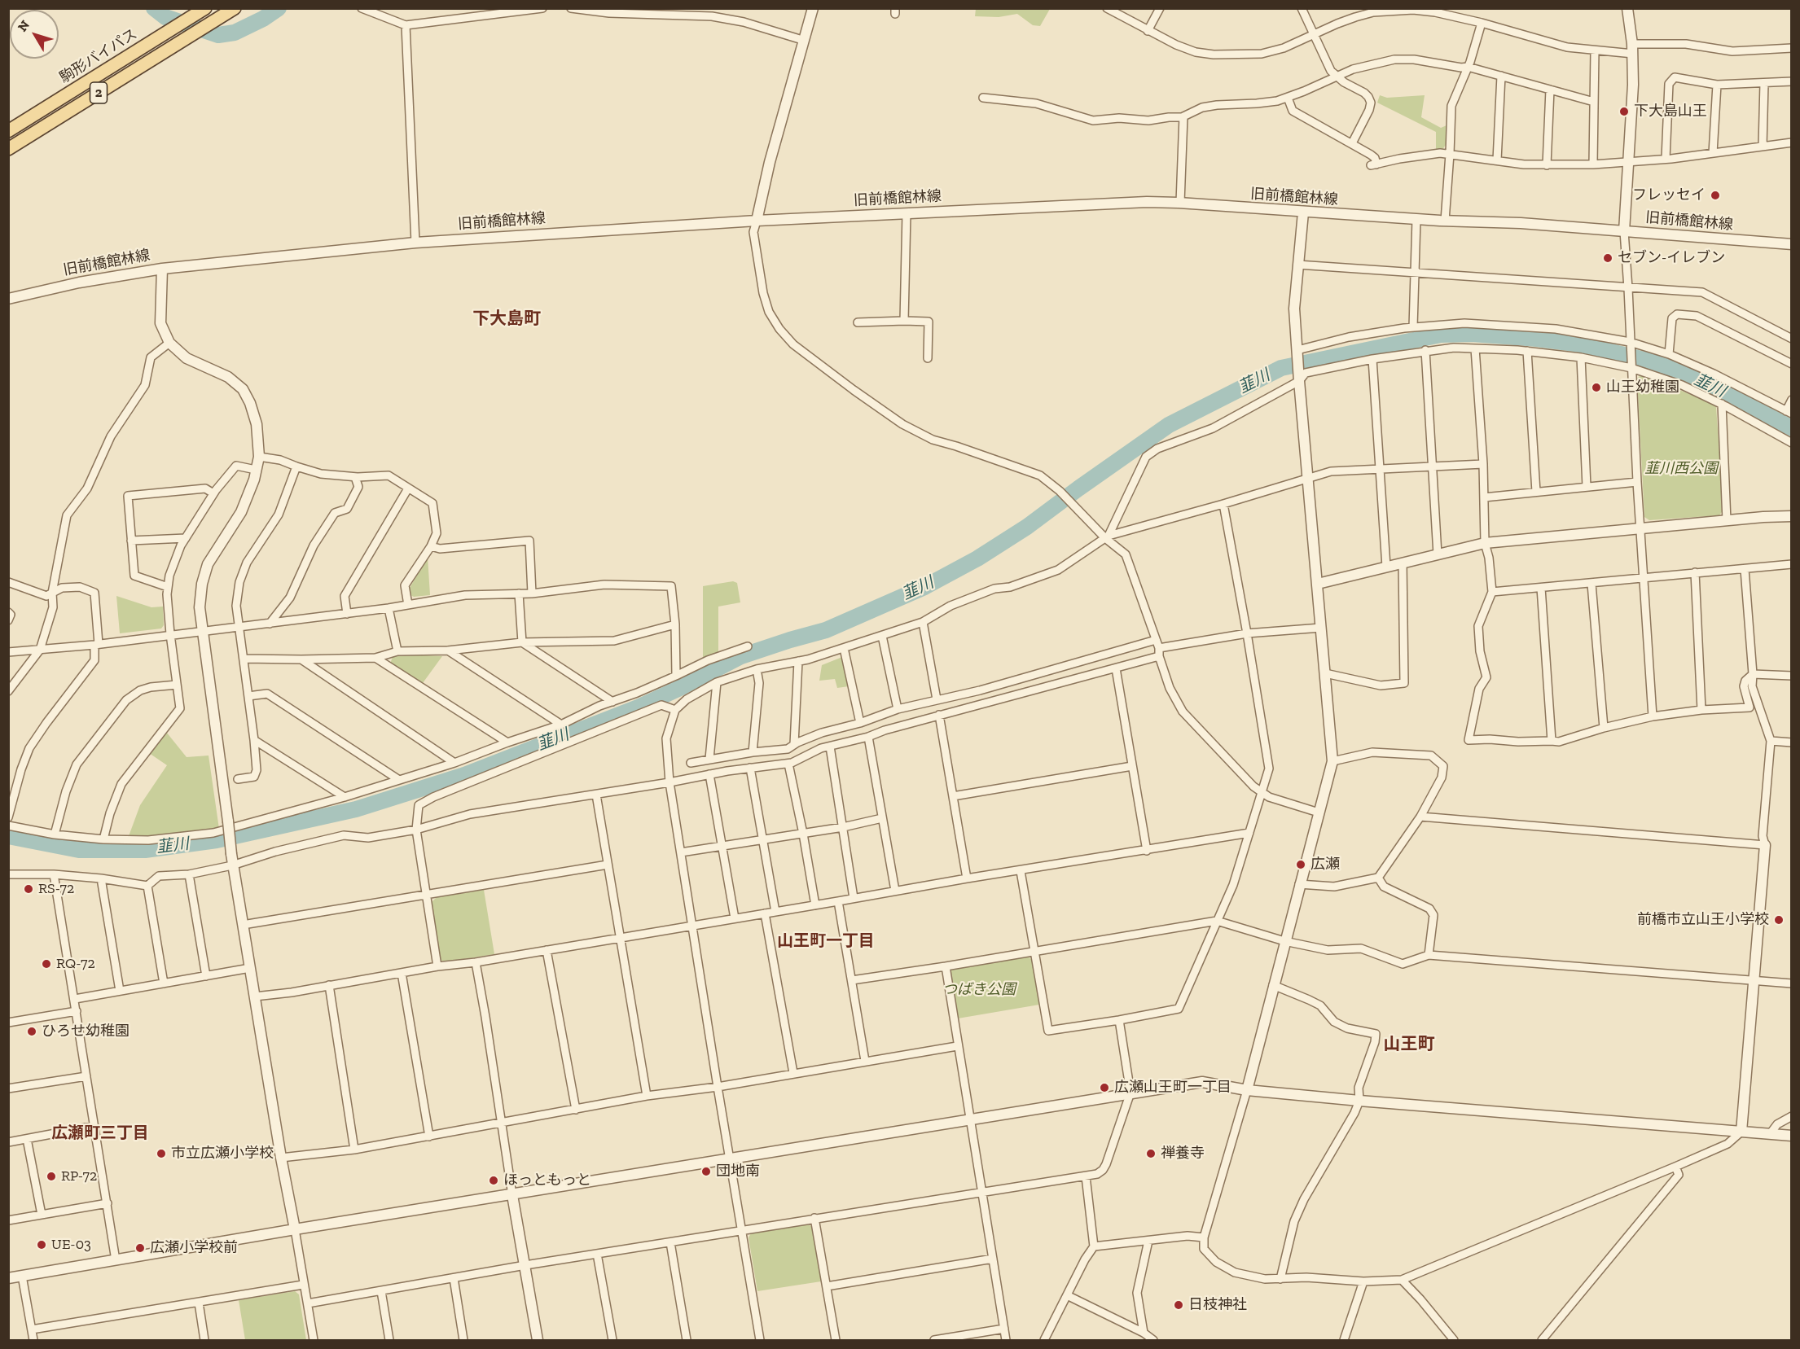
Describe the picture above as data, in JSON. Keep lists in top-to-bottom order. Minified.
{"streets":{"main road":["駒形バイパス","2"],"street":["旧前橋館林線"]},"districts":["下大島町","山王町一丁目","山王町","広瀬町三丁目"],"water":["韮川"],"parks":["韮川西公園","つばき公園"],"places":["下大島山王","フレッセイ","セブン-イレブン","山王幼稚園","広瀬","RS-72","前橋市立山王小学校","RQ-72","ひろせ幼稚園","広瀬山王町一丁目","市立広瀬小学校","禅養寺","団地南","RP-72","ほっともっと","UE-03","広瀬小学校前","日枝神社"],"north":"top left"}
